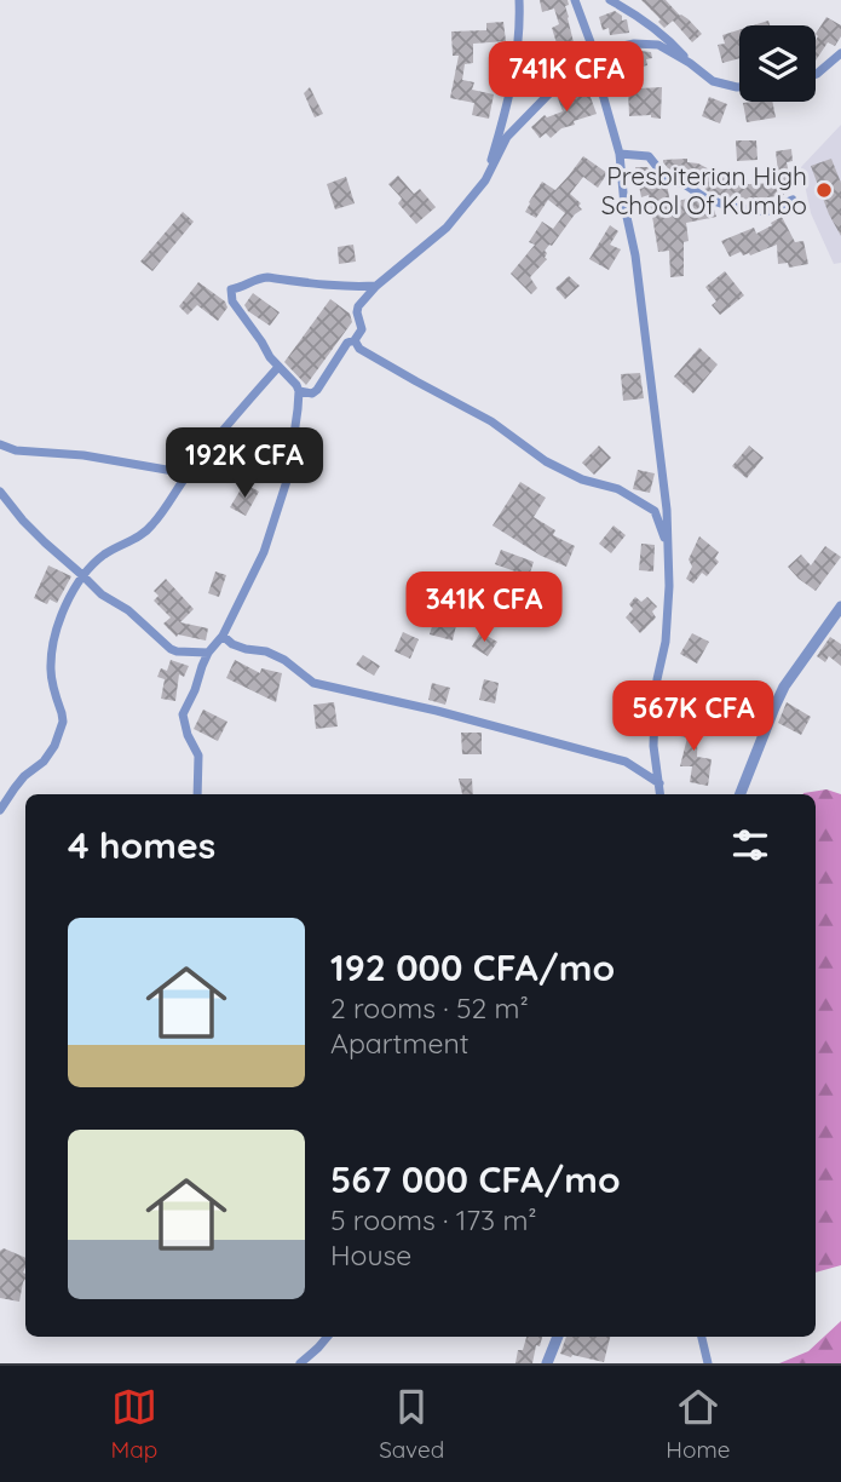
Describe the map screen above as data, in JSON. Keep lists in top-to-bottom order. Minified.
{"places":["Presbiterian High School Of Kumbo"],"page":{"price":["741K CFA","192K CFA","341K CFA","567K CFA"],"heading":"4 homes","list":[{"name":"192 000 CFA/mo","note":"2 rooms · 52 m² · Apartment"},{"name":"567 000 CFA/mo","note":"5 rooms · 173 m² · House"}],"tabs":["Map","Saved","Home"]}}
